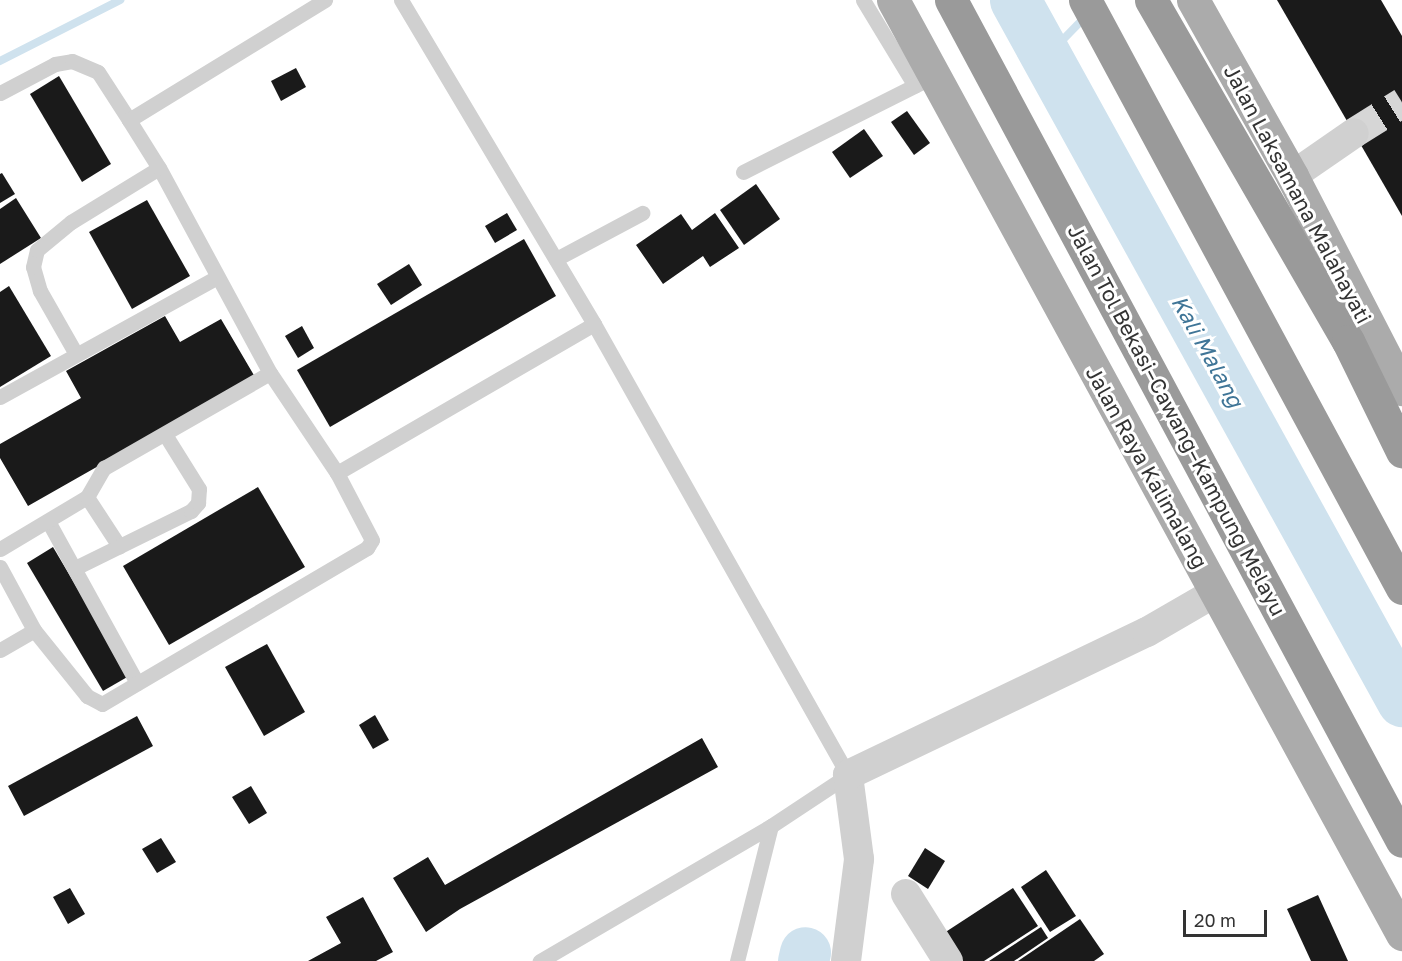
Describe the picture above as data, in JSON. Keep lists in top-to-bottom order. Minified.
{"streets":{"highway":["Jalan Tol Bekasi–Cawang–Kampung Melayu"],"main road":["Jalan Laksamana Malahayati","Jalan Raya Kalimalang"]},"water":["Kali Malang"],"scale_bar":"20 m"}
